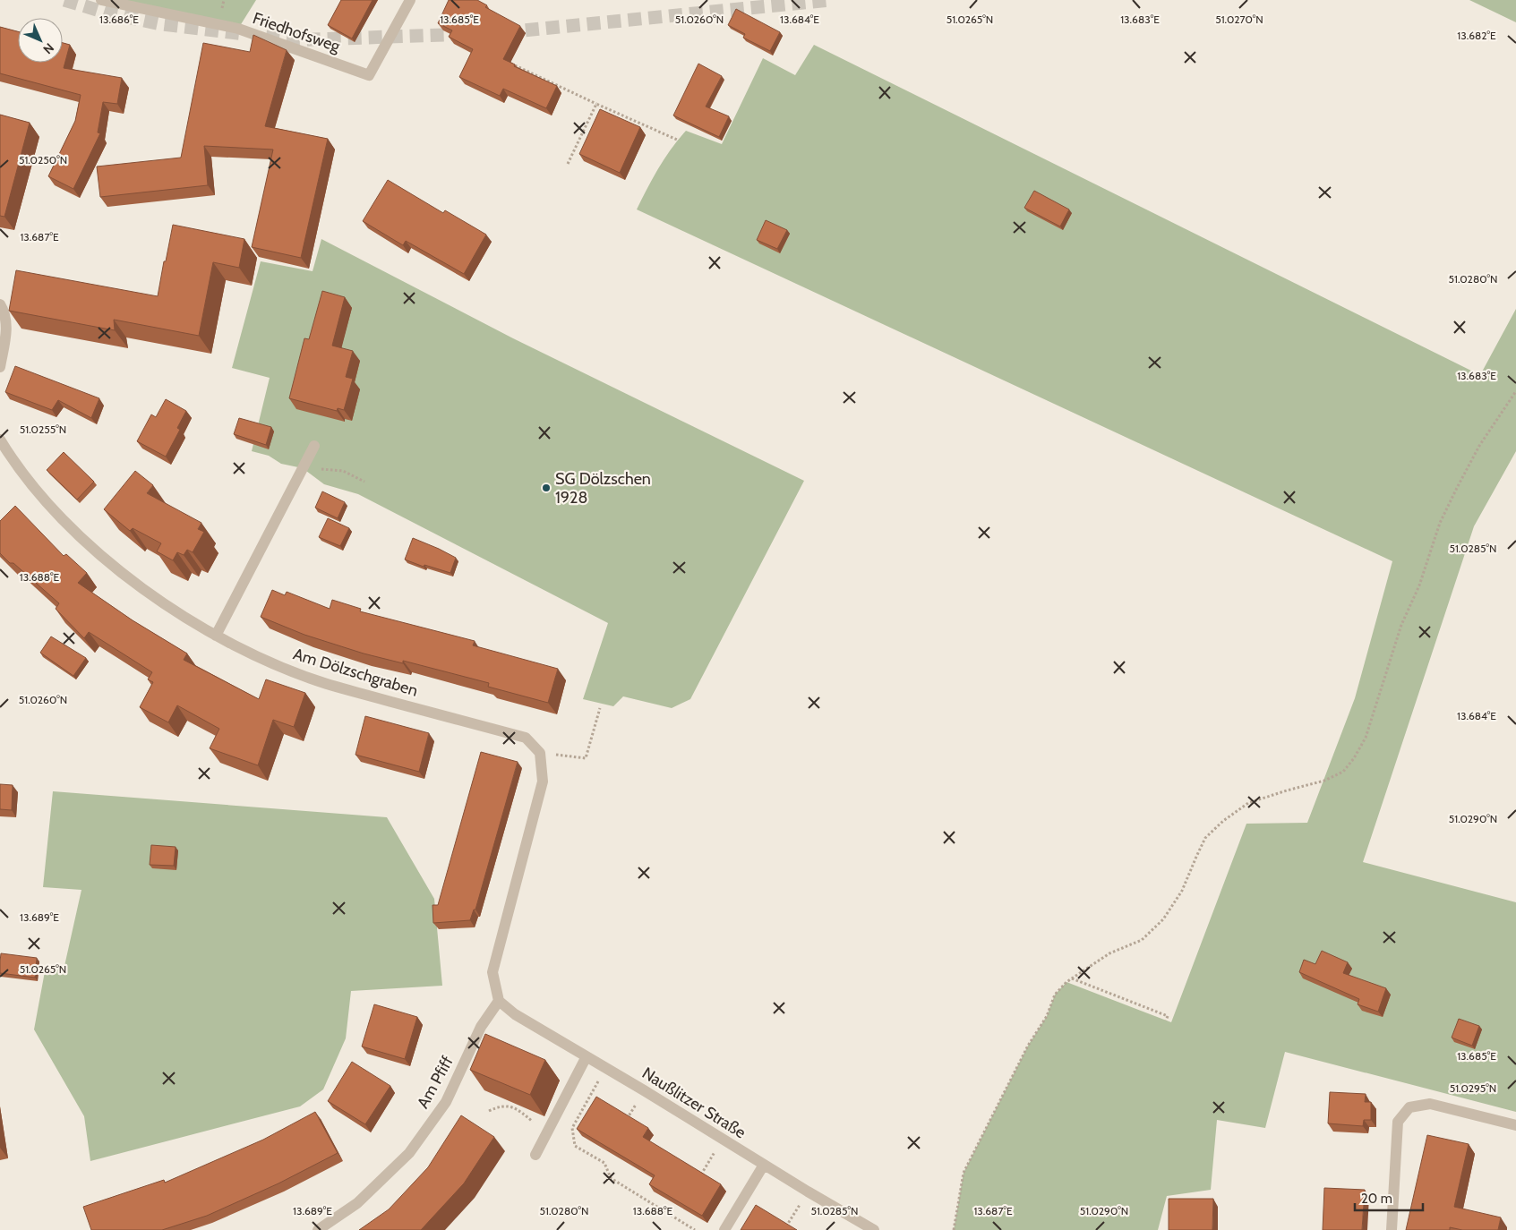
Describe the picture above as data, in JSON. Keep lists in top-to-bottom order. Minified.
{"streets":{"street":["Friedhofsweg","Am Dölzschgraben","Am Pfiff","Naußlitzer Straße"]},"crossings":[["Am Pfiff","Naußlitzer Straße"]],"places":["SG Dölzschen 1928"],"scale_bar":"20 m","north":"bottom right","coordinates":["13.686°E","13.685°E","51.0260°N","13.684°E","51.0265°N","13.683°E","51.0270°N","13.682°E","51.0250°N","13.687°E","51.0280°N","51.0255°N","51.0285°N","13.688°E","51.0290°N","13.689°E","51.0295°N"]}
